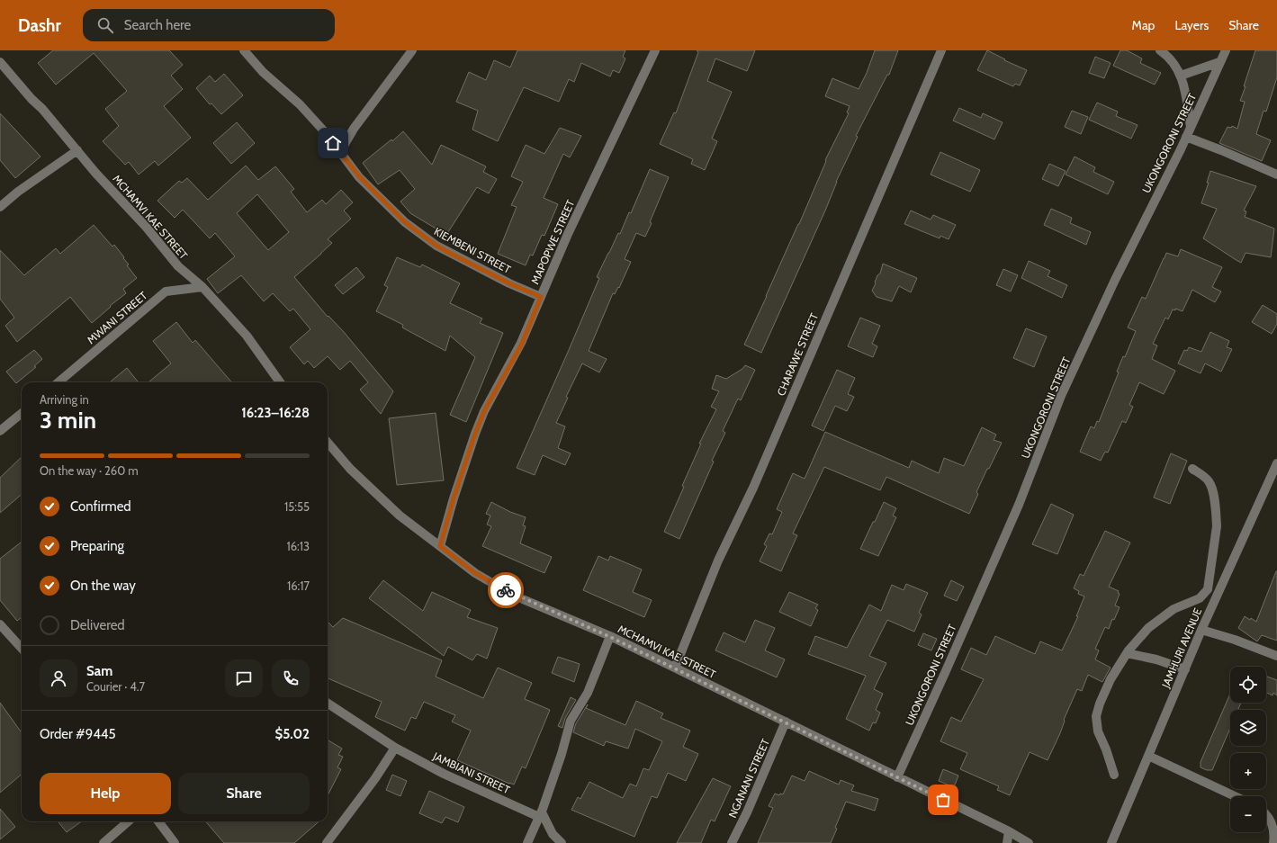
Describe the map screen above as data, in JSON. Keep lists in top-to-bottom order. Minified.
{"streets":{"street":["UKONGORONI STREET","MCHAMVI KAE STREET","MAPOPWE STREET","KIEMBENI STREET","MWANI STREET","CHARAWE STREET","JAMHURI AVENUE","JAMBIANI STREET","NGANANI STREET"]},"crossings":[["UKONGORONI STREET","MCHAMVI KAE STREET"],["MCHAMVI KAE STREET","MAPOPWE STREET"],["MCHAMVI KAE STREET","MWANI STREET"],["MCHAMVI KAE STREET","CHARAWE STREET"],["MCHAMVI KAE STREET","NGANANI STREET"],["MAPOPWE STREET","KIEMBENI STREET"]],"page":{"header":"Dashr","search":"Search here","nav":["Map","Layers","Share"],"heading":["3 min","Arriving in","16:23–16:28"],"panel":["Sam","Courier · 4.7","Order #9445","$5.02"],"bar":"On the way · 260 m","list":[["Confirmed","15:55"],["Preparing","16:13"],["On the way","16:17"],"Delivered"],"map_buttons":["+","−"],"buttons":["Help","Share"]}}
